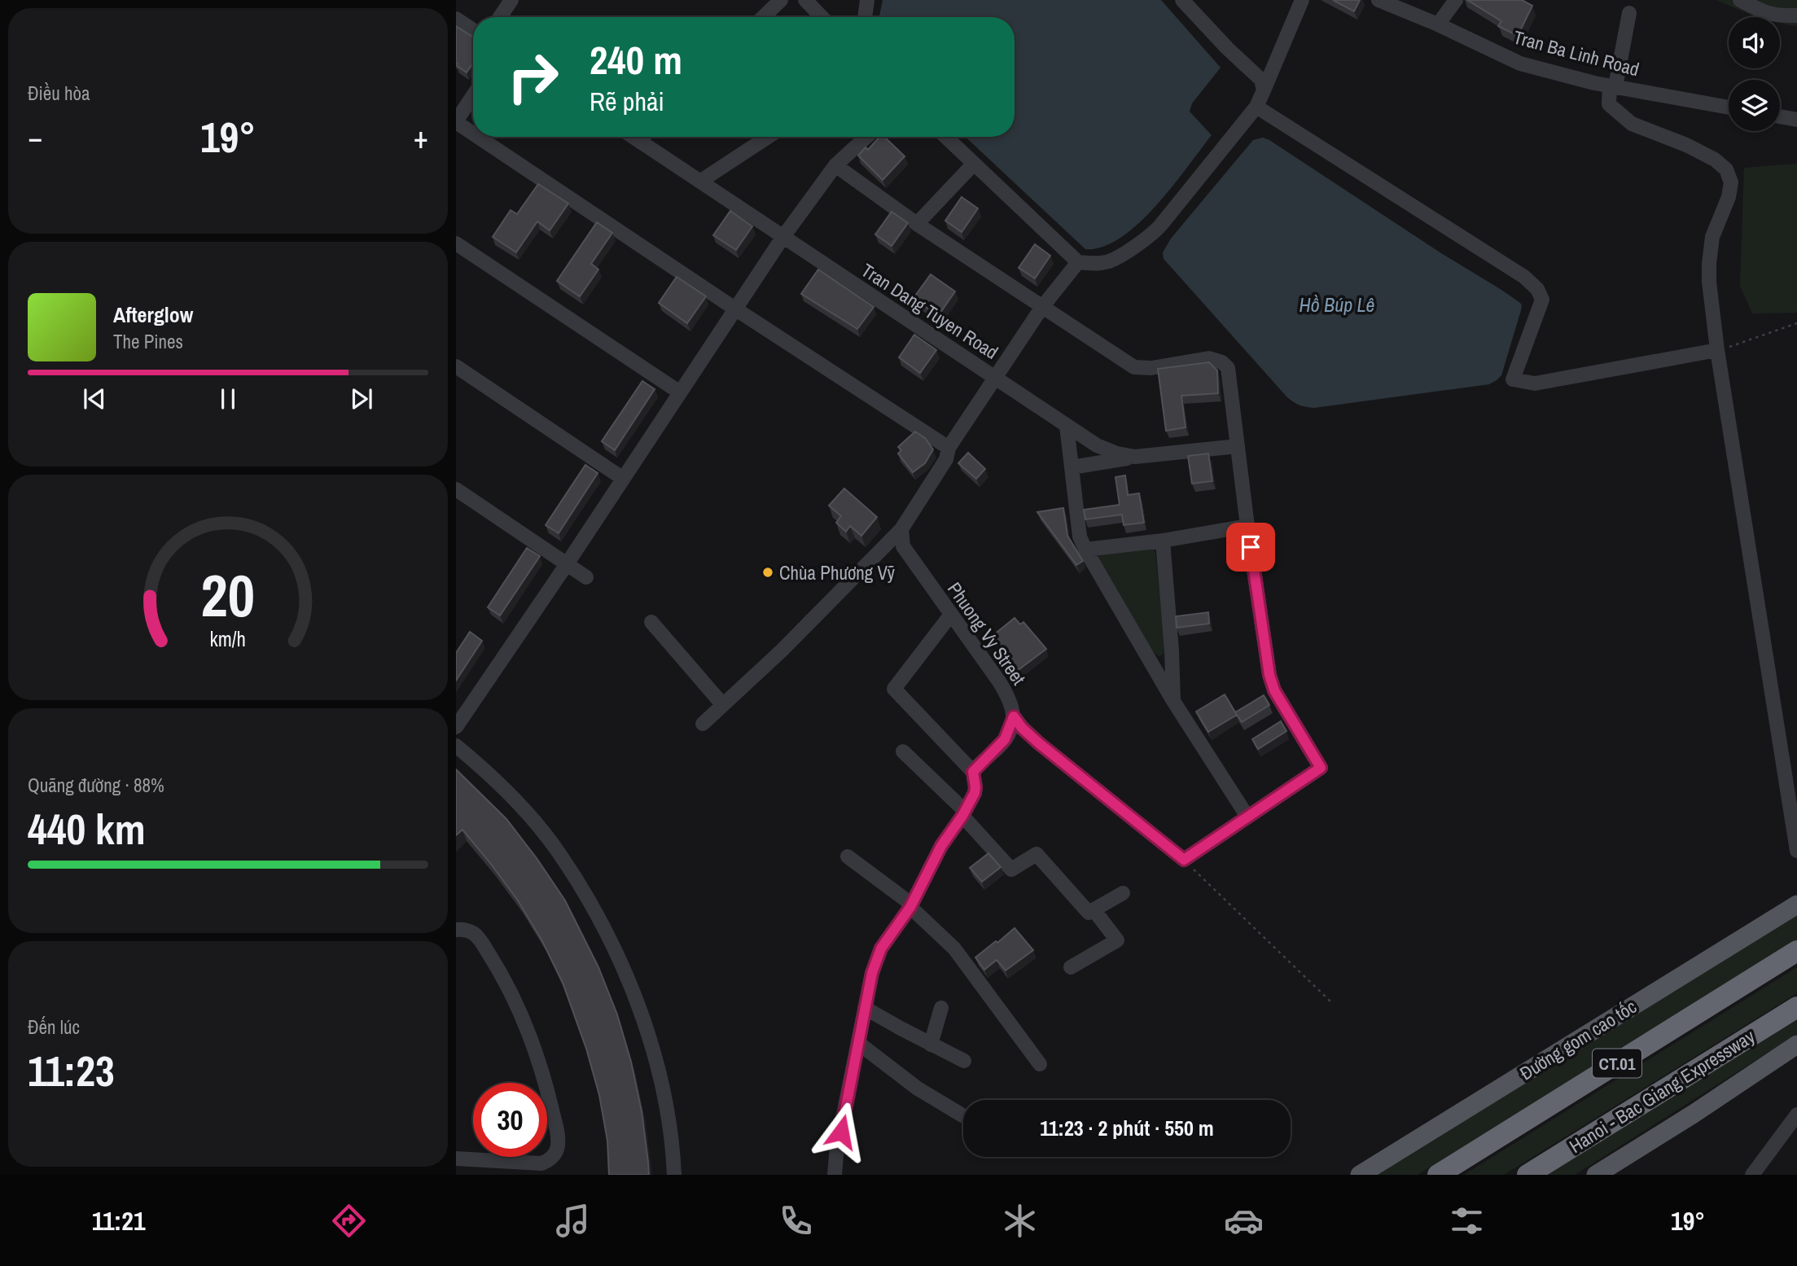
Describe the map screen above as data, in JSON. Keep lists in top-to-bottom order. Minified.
{"streets":{"highway":["CT.01","Hanoi - Bac Giang Expressway"],"main road":["Đường gom cao tốc"],"street":["Tran Ba Linh Road","Tran Dang Tuyen Road","Phuong Vy Street"]},"water":["Hồ Búp Lê"],"places":["Chùa Phương Vỹ"],"page":{"tile":["Điều hòa",["Quãng đường · 88%","440 km"],["Đến lúc","11:23"]],"turn":["240 m","Rẽ phải"],"heat":["−","19°","+"],"song":["Afterglow","The Pines"],"limit":"30","trip":"11:23 · 2 phút · 550 m","tabs":["11:21","19°"],"gauge":["20","km/h"]}}
